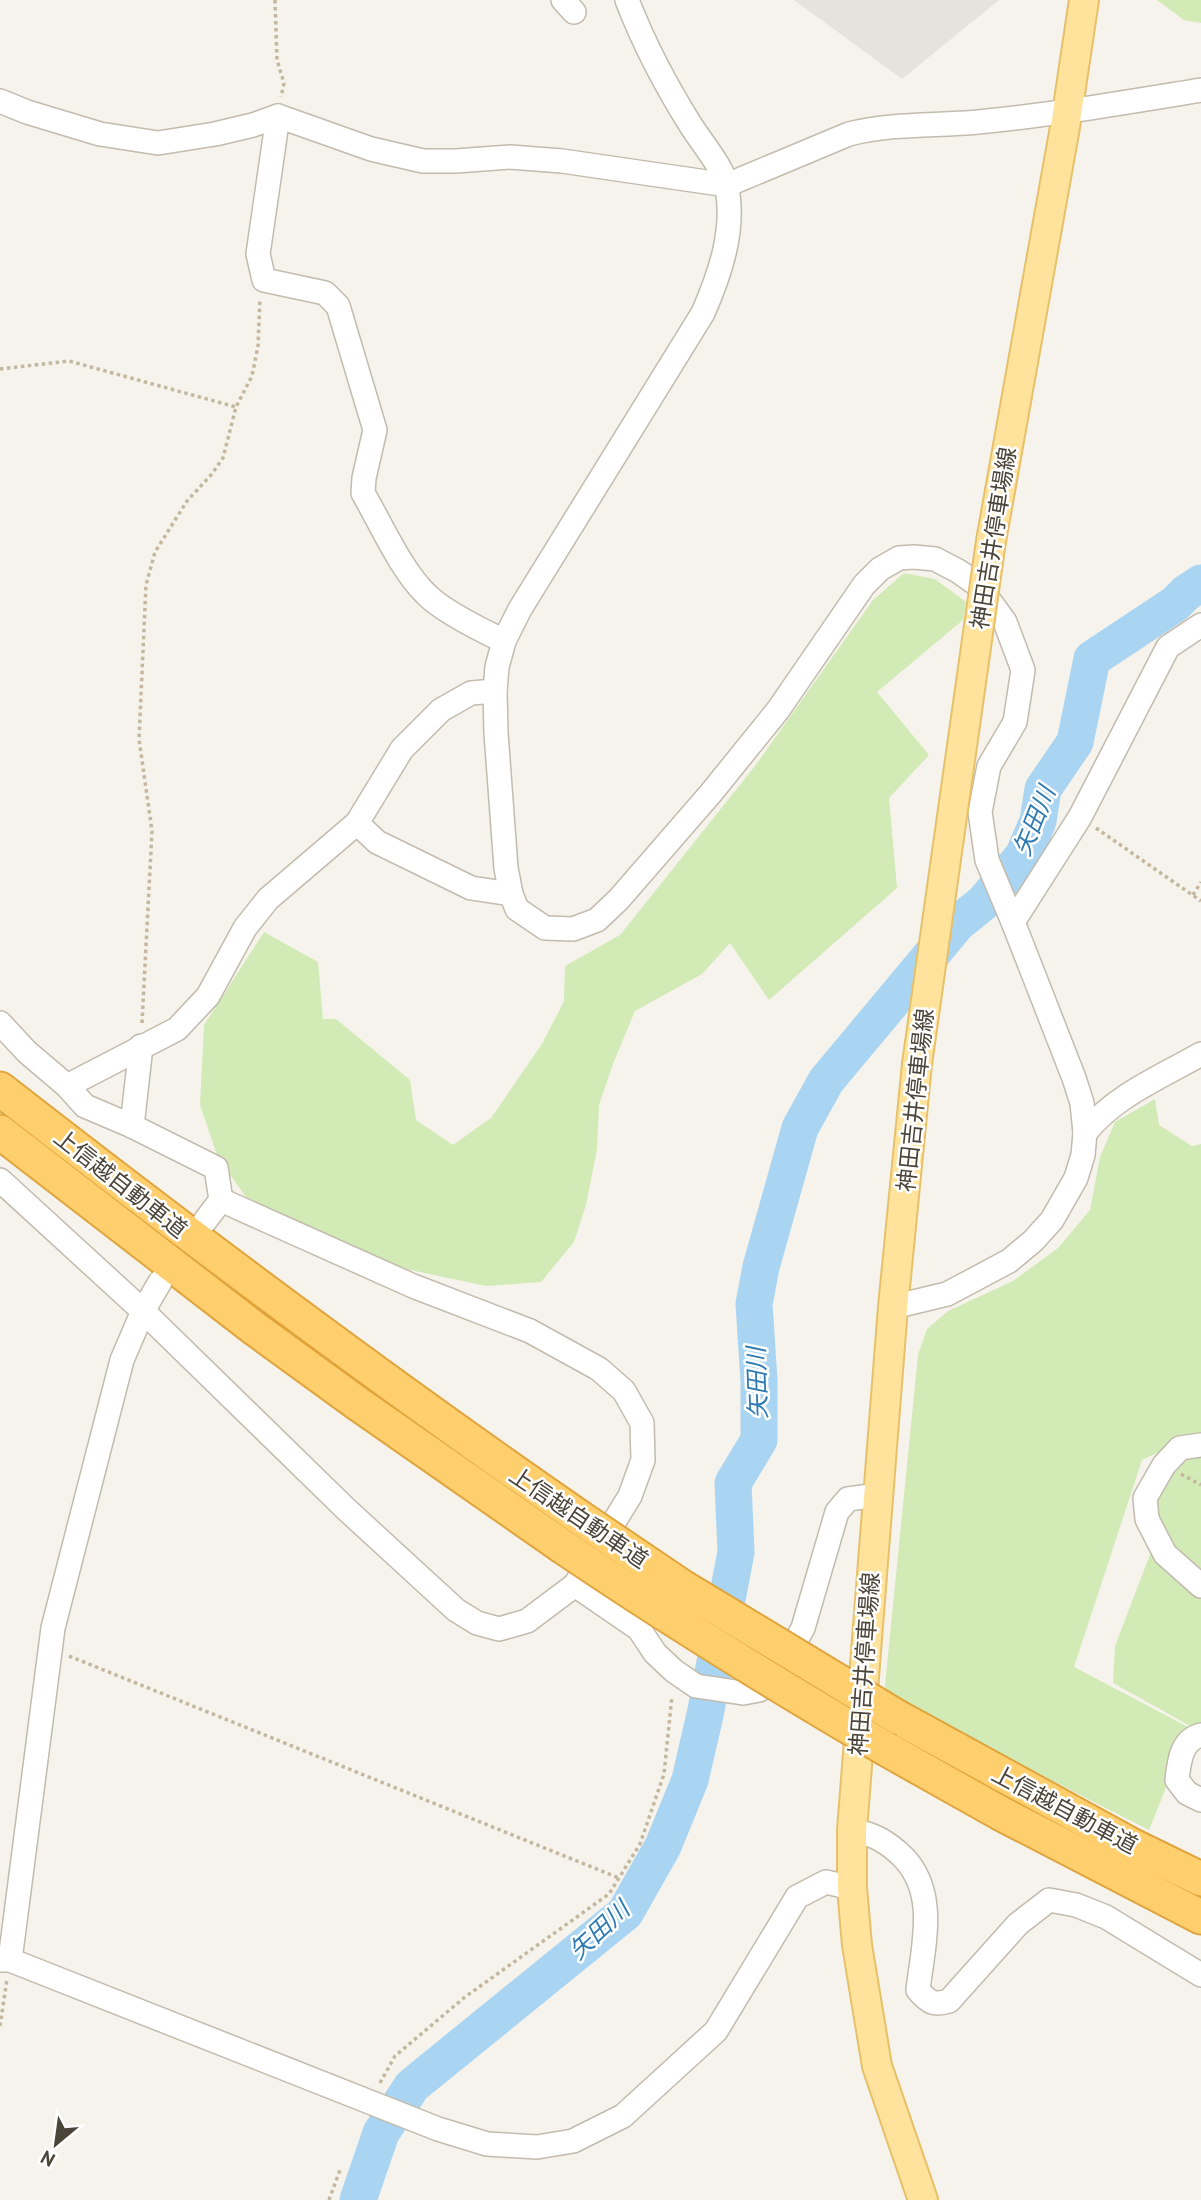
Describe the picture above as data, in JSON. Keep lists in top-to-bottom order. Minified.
{"streets":{"highway":["上信越自動車道"],"main road":["神田吉井停車場線"]},"water":["矢田川"],"north":"bottom left"}
